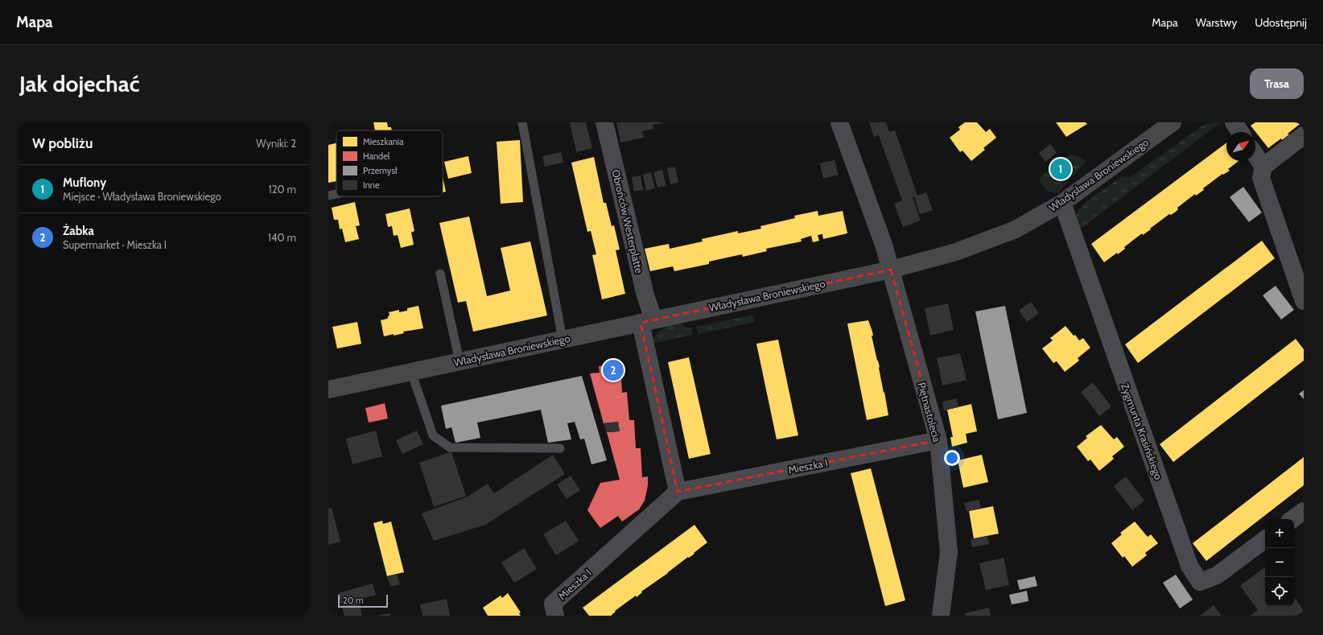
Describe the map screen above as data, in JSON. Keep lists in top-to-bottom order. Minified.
{"streets":{"street":["Władysława Broniewskiego","Obrońców Westerplatte","Piętnastolecia","Zygmunta Krasińskiego","Mieszka I"]},"crossings":[["Władysława Broniewskiego","Obrońców Westerplatte"],["Władysława Broniewskiego","Piętnastolecia"],["Władysława Broniewskiego","Zygmunta Krasińskiego"],["Piętnastolecia","Mieszka I"]],"legend":["Mieszkania","Handel","Przemysł","Inne"],"scale_bar":"20 m","north":"top right","page":{"header":"Mapa","nav":["Mapa","Warstwy","Udostępnij"],"buttons":"Trasa","title":"Jak dojechać","heading":["W pobliżu","Wyniki: 2"],"pins":["1","2"],"list":[{"mark":"1","name":"Muflony","note":"Miejsce · Władysława Broniewskiego","value":"120 m"},{"mark":"2","name":"Żabka","note":"Supermarket · Mieszka I","value":"140 m"}],"map_buttons":["+","−"],"scale":"20 m"}}
